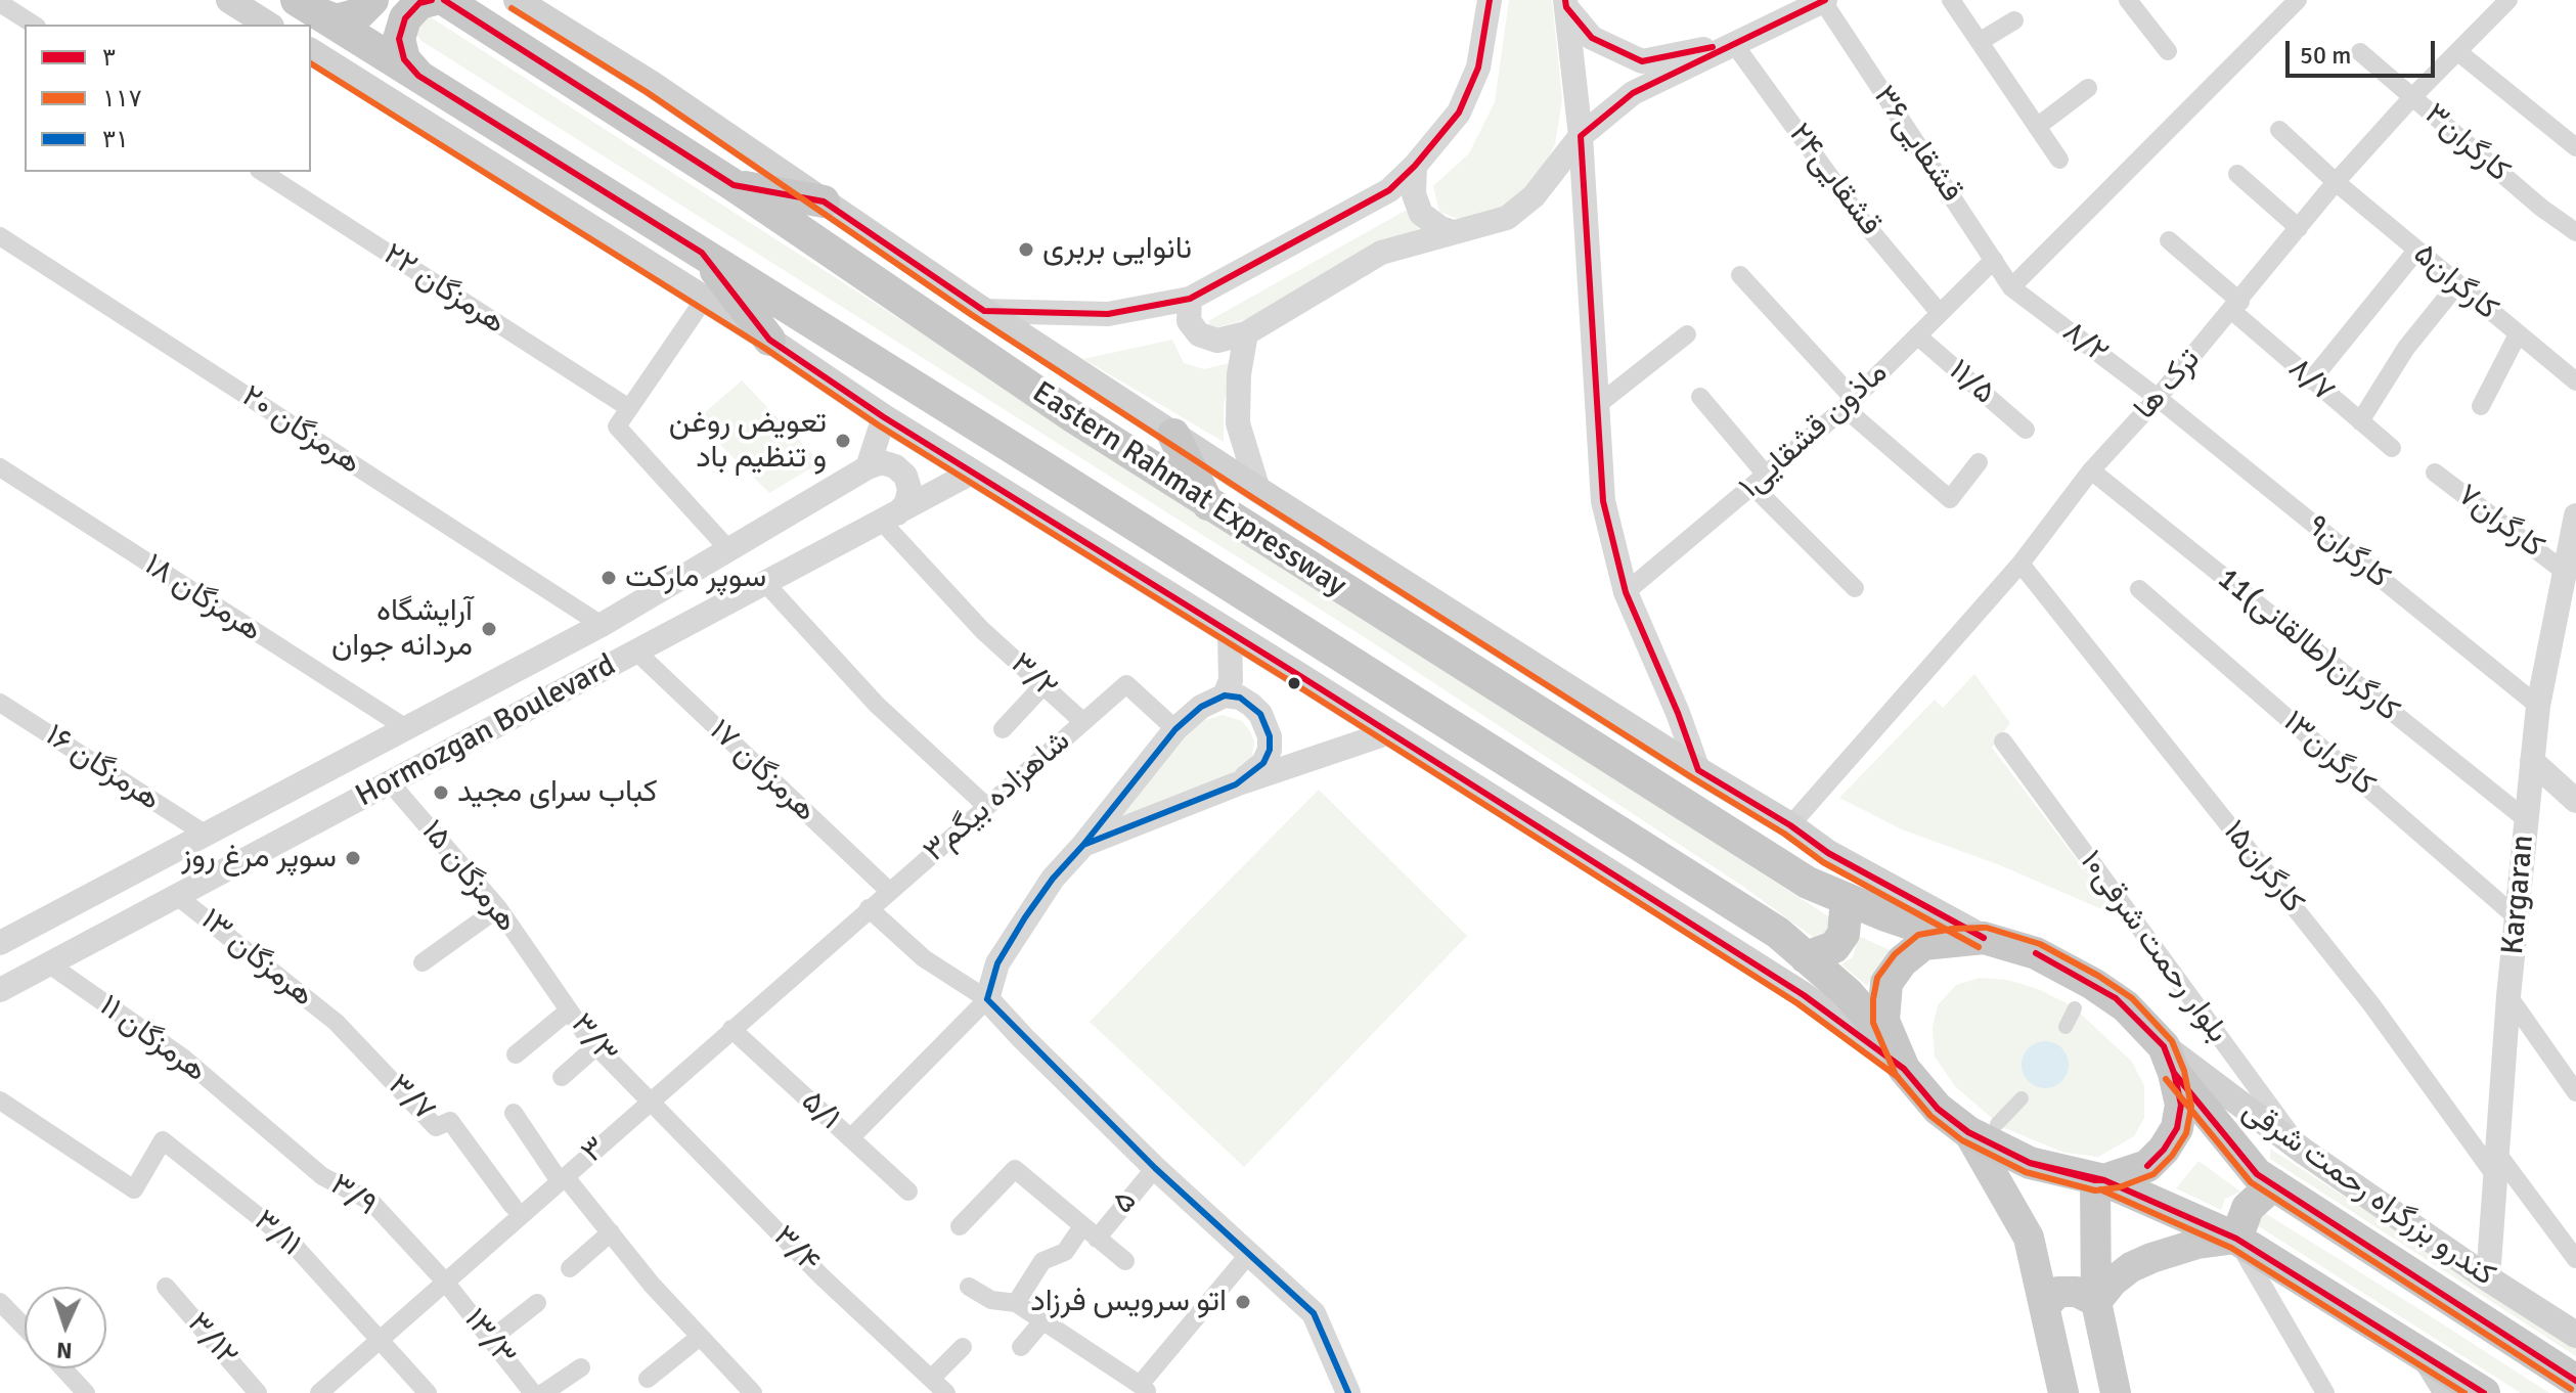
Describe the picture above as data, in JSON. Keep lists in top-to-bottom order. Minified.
{"streets":{"highway":["Eastern Rahmat Expressway"],"main road":["کندرو بزرگراه رحمت شرقی"],"street":["کارگران۳","قشقایی۳۶","قشقایی۲۴","کارگران۵","هرمزگان ۲۲","۸/۲","۸/۷","۱۱/۵","ترک ها","هرمزگان ۲۰","ماذون قشقایی۱","کارگران۷","کارگران۹","هرمزگان ۱۸","11کارگران(طالقانی)","۳/۲","Hormozgan Boulevard","کارگران۱۳","هرمزگان ۱۶","هرمزگان ۱۷","۳شاهزاده بیگم","۱۵کارگران","هرمزگان ۱۵","Kargaran","۱۰بلوار رحمت شرقی","هرمزگان ۱۳","هرمزگان ۱۱","۳/۳","۳/۷","۵/۱","۳","۳/۹","۵","۳/۱۱","۳/۴","۱۳/۳","۳/۱۲"]},"crossings":[["کارگران۳","ترک ها"],["قشقایی۳۶","۸/۲"],["قشقایی۳۶","ماذون قشقایی۱"],["قشقایی۲۴","ماذون قشقایی۱"],["کارگران۵","ترک ها"],["۸/۲","ترک ها"],["۸/۲","کارگران۹"],["۸/۷","ترک ها"],["۱۱/۵","ماذون قشقایی۱"],["ترک ها","کارگران۹"],["ترک ها","11کارگران(طالقانی)"],["ترک ها","۱۵کارگران"],["هرمزگان ۲۰","Hormozgan Boulevard"],["Eastern Rahmat Expressway","کندرو بزرگراه رحمت شرقی"],["کارگران۷","Kargaran"],["کارگران۹","Kargaran"],["هرمزگان ۱۸","Hormozgan Boulevard"],["11کارگران(طالقانی)","Kargaran"],["۳/۲","Hormozgan Boulevard"],["۳/۲","۳شاهزاده بیگم"],["Hormozgan Boulevard","هرمزگان ۱۶"],["Hormozgan Boulevard","هرمزگان ۱۷"],["Hormozgan Boulevard","هرمزگان ۱۵"],["Hormozgan Boulevard","هرمزگان ۱۳"],["Hormozgan Boulevard","هرمزگان ۱۱"],["کارگران۱۳","Kargaran"],["هرمزگان ۱۷","۳شاهزاده بیگم"],["۳شاهزاده بیگم","۳"],["۱۵کارگران","Kargaran"],["هرمزگان ۱۵","۳/۳"],["Kargaran","کندرو بزرگراه رحمت شرقی"],["۱۰بلوار رحمت شرقی","کندرو بزرگراه رحمت شرقی"],["هرمزگان ۱۳","۳/۷"],["هرمزگان ۱۱","۳/۹"],["۳/۳","۳"],["۳/۳","۳/۴"],["۵/۱","۳"],["۳","۳/۹"],["۳","۳/۱۱"],["۳","۳/۴"],["۳","۱۳/۳"],["۳/۹","۱۳/۳"]],"places":["نانوایی بربری","تعویض روغن و تنظیم باد","سوپر مارکت","آرایشگاه مردانه جوان","کباب سرای مجید","سوپر مرغ روز","اتو سرویس فرزاد"],"lines":["transit line ۳","transit line ۱۱۷","transit line ۳۱"],"legend":["۳","۱۱۷","۳۱"],"scale_bar":"50 m","north":"bottom"}
